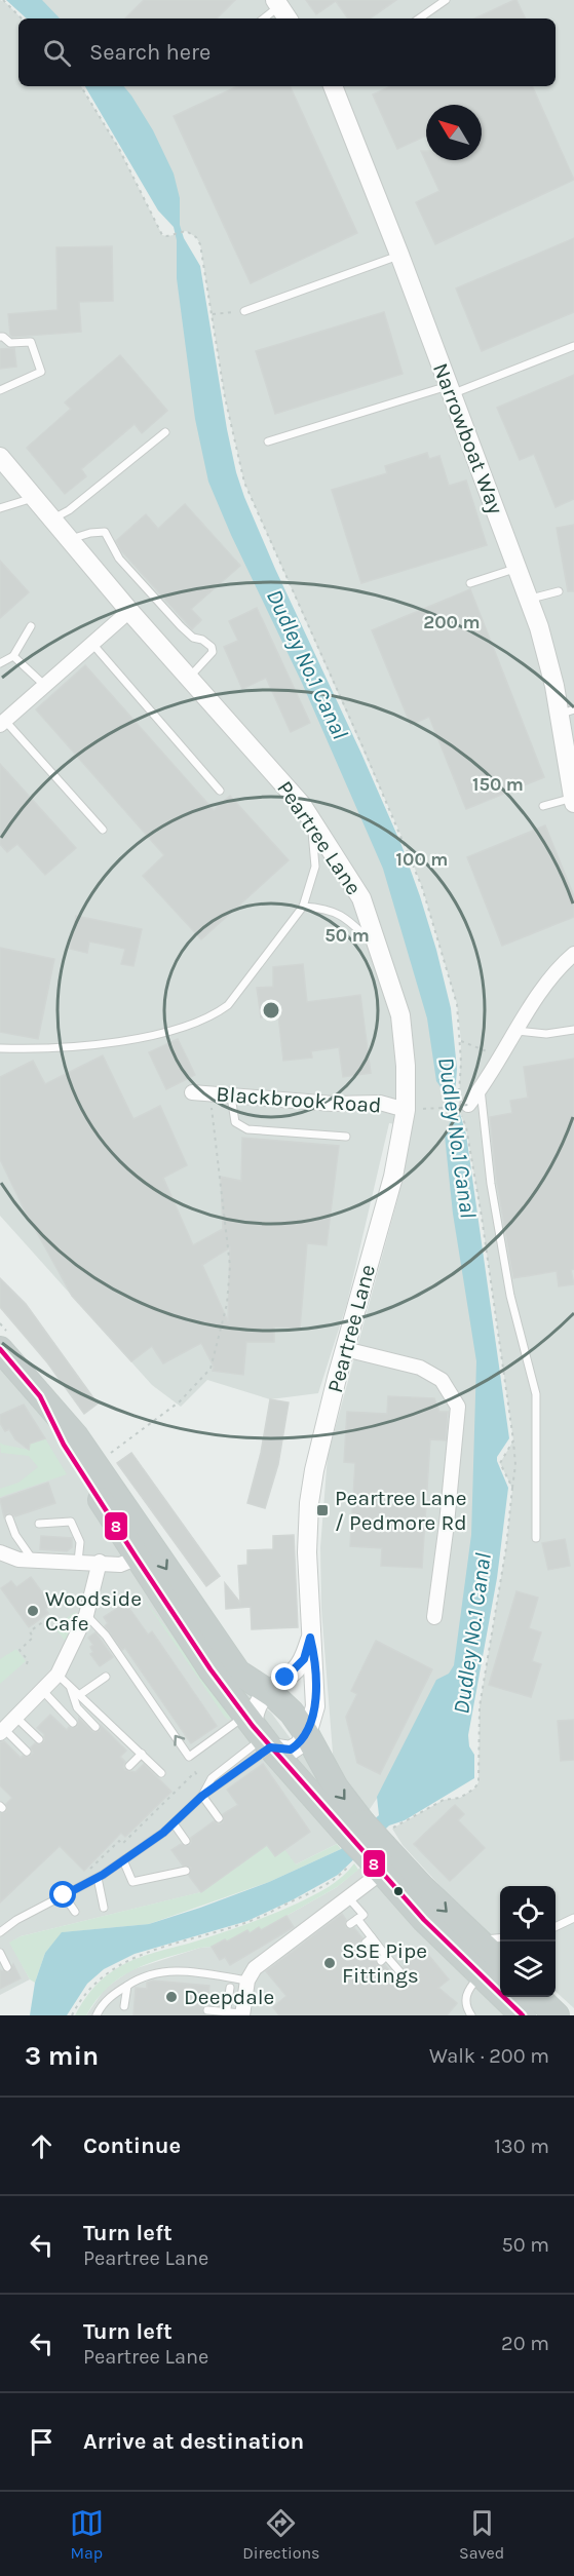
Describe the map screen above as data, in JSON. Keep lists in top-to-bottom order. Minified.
{"streets":{"street":["Narrowboat Way","Peartree Lane","Blackbrook Road"]},"crossings":[["Peartree Lane","Blackbrook Road"]],"water":["Dudley No.1 Canal"],"places":{"transit":["Peartree Lane / Pedmore Rd"],"other":["Woodside Cafe","SSE Pipe Fittings","Deepdale"]},"lines":["transit line 8"],"north":"top left","page":{"search":"Search here","heading":["3 min","Walk · 200 m"],"list":[["Continue","130 m"],["Turn left","Peartree Lane","50 m"],["Turn left","Peartree Lane","20 m"],"Arrive at destination"],"nav":["Map","Directions","Saved"]},"rings":["200 m","150 m","100 m","50 m"]}
